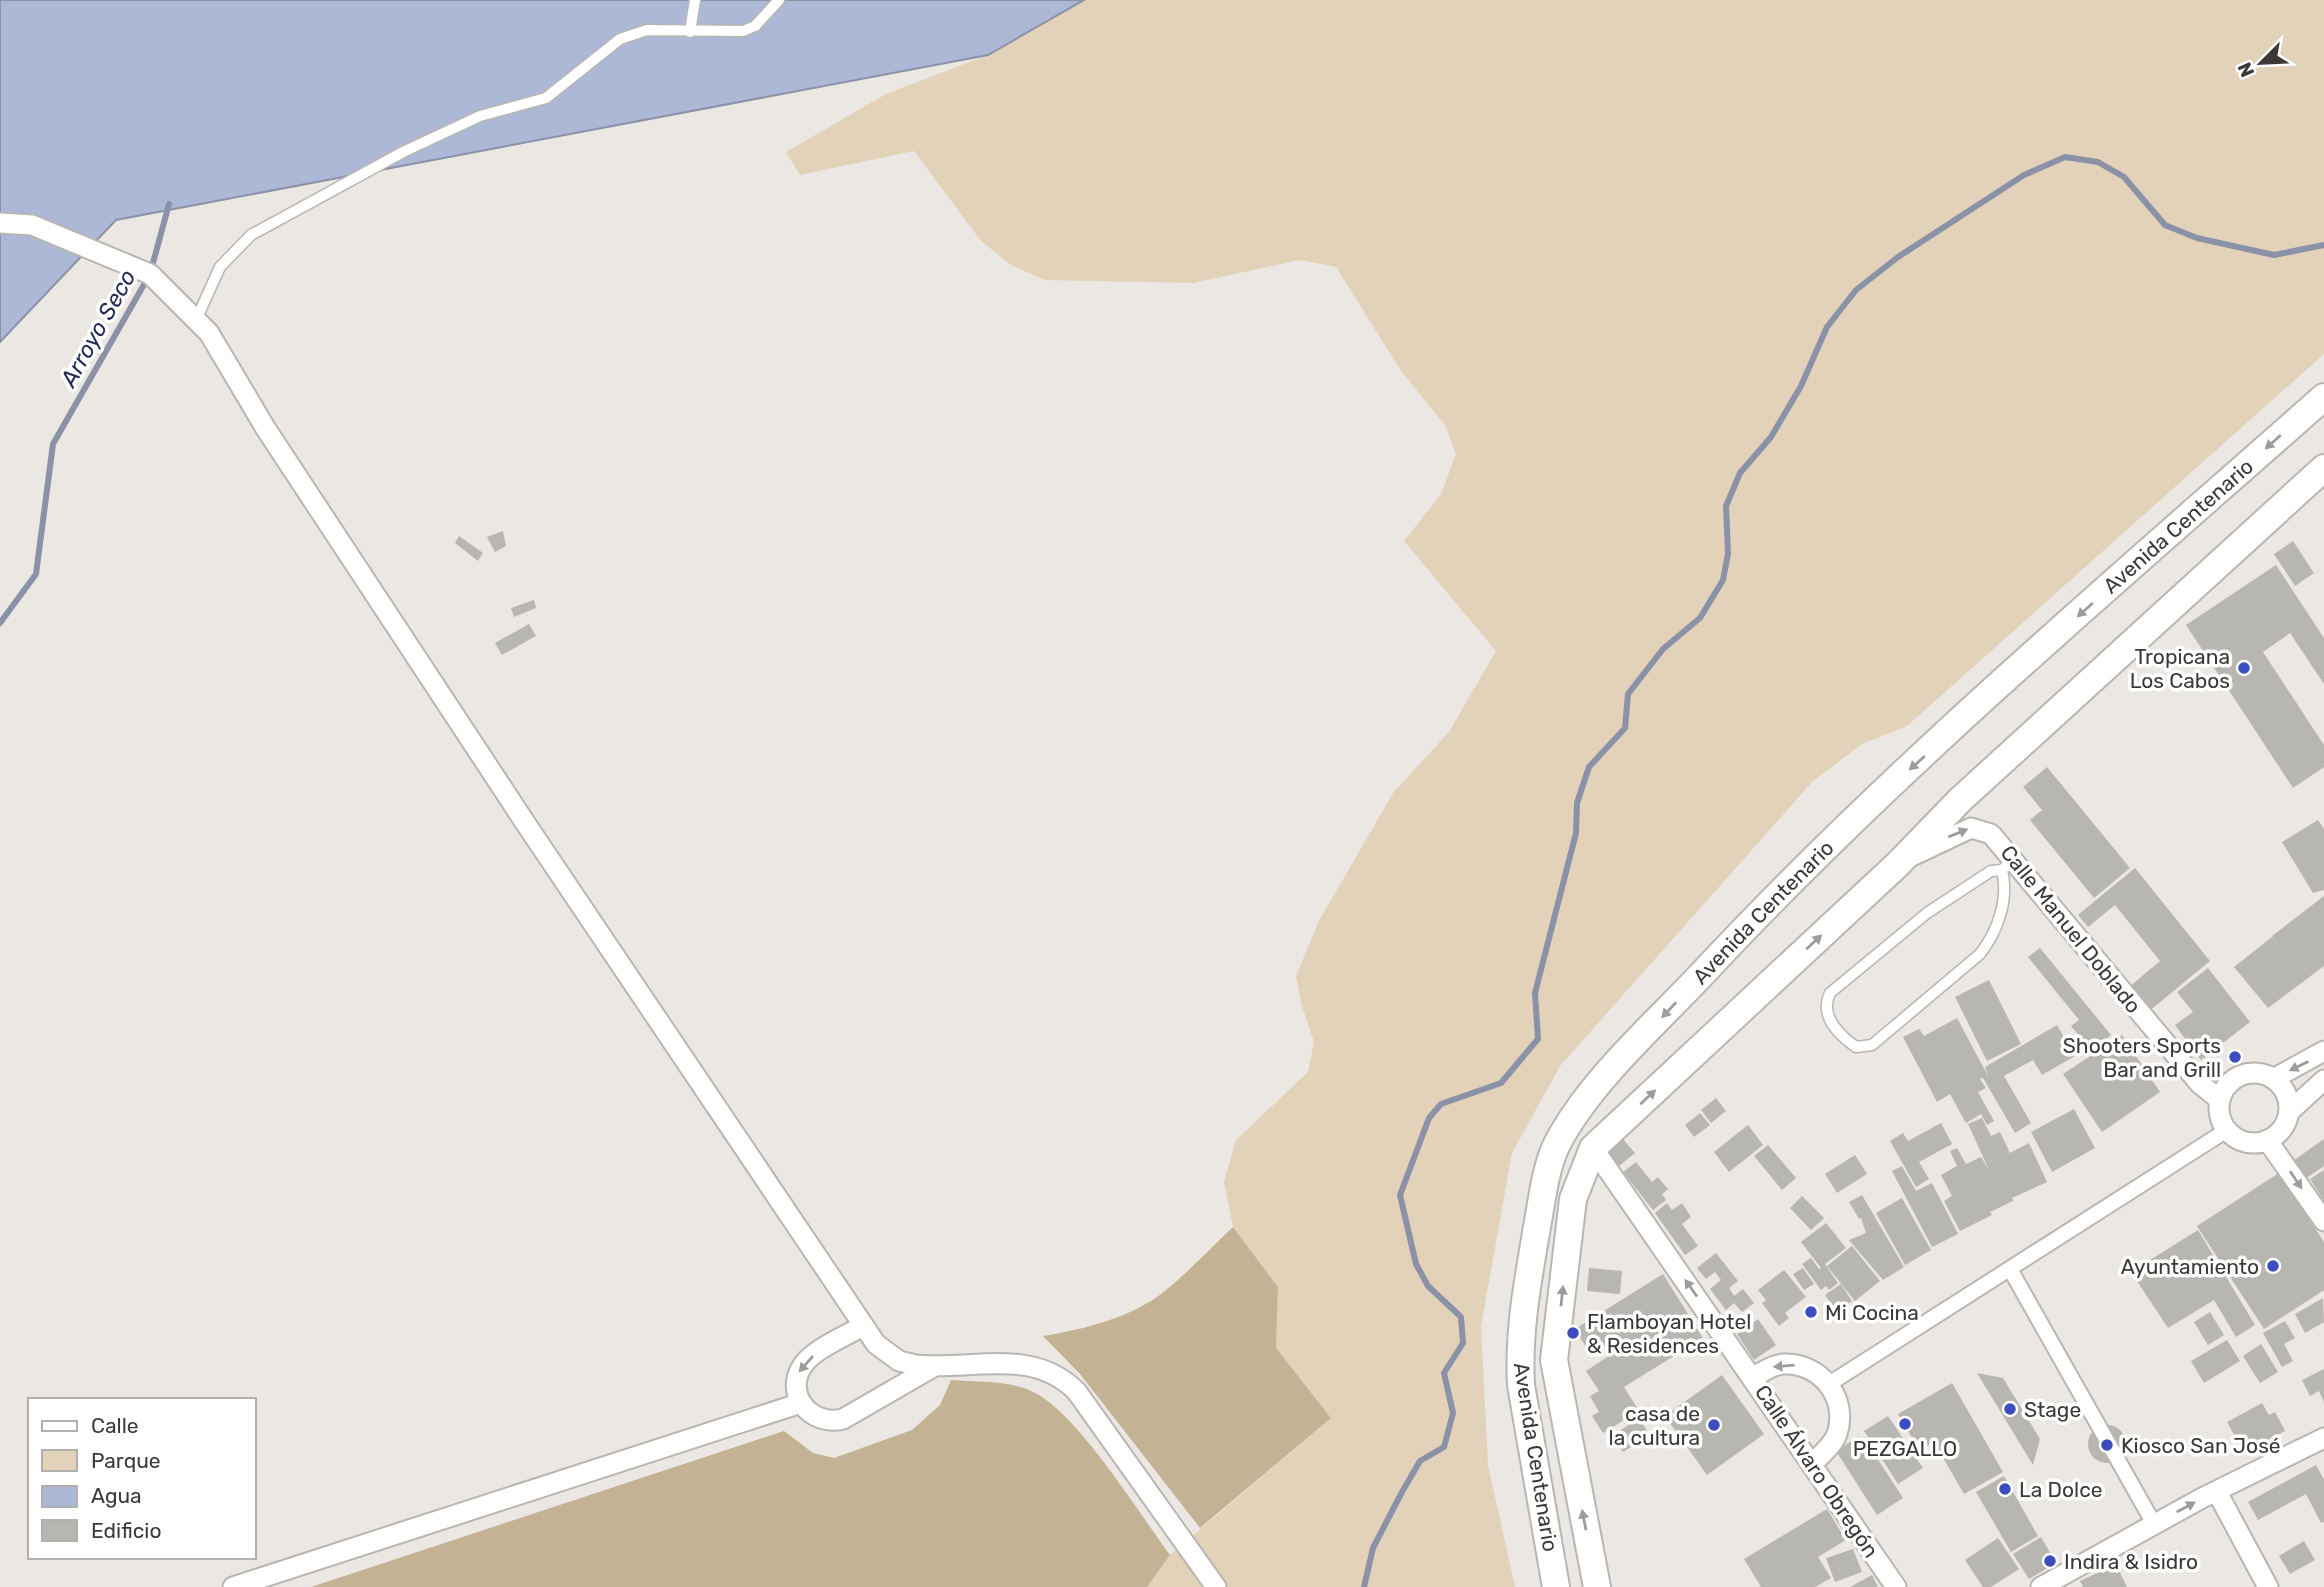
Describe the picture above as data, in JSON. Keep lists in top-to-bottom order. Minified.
{"streets":{"main road":["Avenida Centenario"],"street":["Calle Manuel Doblado","Calle Álvaro Obregón"]},"crossings":[["Avenida Centenario","Calle Manuel Doblado"],["Avenida Centenario","Calle Álvaro Obregón"]],"one_way":["Calle Álvaro Obregón"],"water":["Arroyo Seco"],"places":["Tropicana Los Cabos","Shooters Sports Bar and Grill","Ayuntamiento","Mi Cocina","Flamboyan Hotel & Residences","Stage","PEZGALLO","casa de la cultura","Kiosco San José","La Dolce","Indira & Isidro"],"legend":["Calle","Parque","Agua","Edificio"],"north":"bottom left"}
